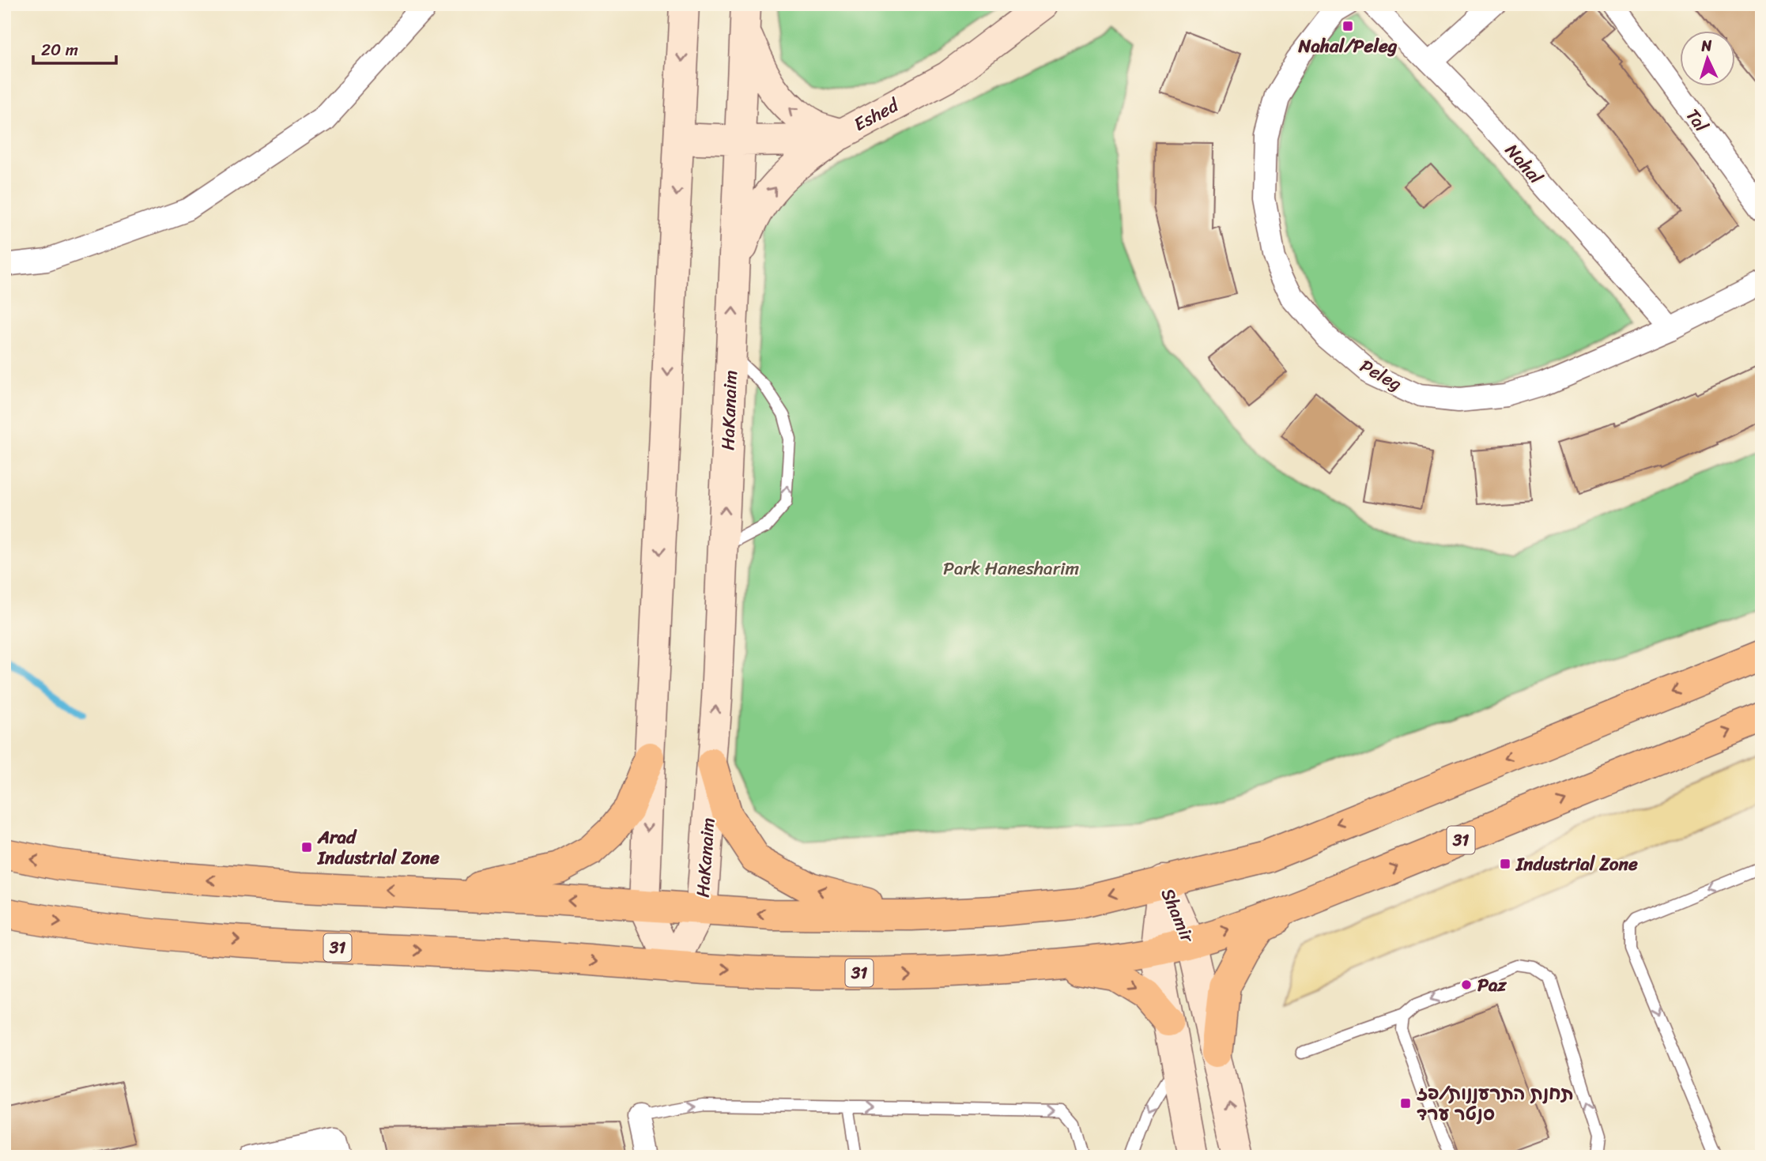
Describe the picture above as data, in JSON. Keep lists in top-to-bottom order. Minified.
{"streets":{"highway":["31"],"main road":["Eshed","HaKanaim","Shamir"],"street":["Tal","Nahal","Peleg"]},"crossings":[["Eshed","HaKanaim"],["Nahal","Peleg"],["HaKanaim","31"],["31","Shamir"]],"parks":["Park Hanesharim"],"places":{"transit":["Nahal/Peleg","Arad Industrial Zone","Industrial Zone","תחנת התרעננות/פז סנטר ערד"],"other":["Paz"]},"scale_bar":"20 m","north":"top"}
